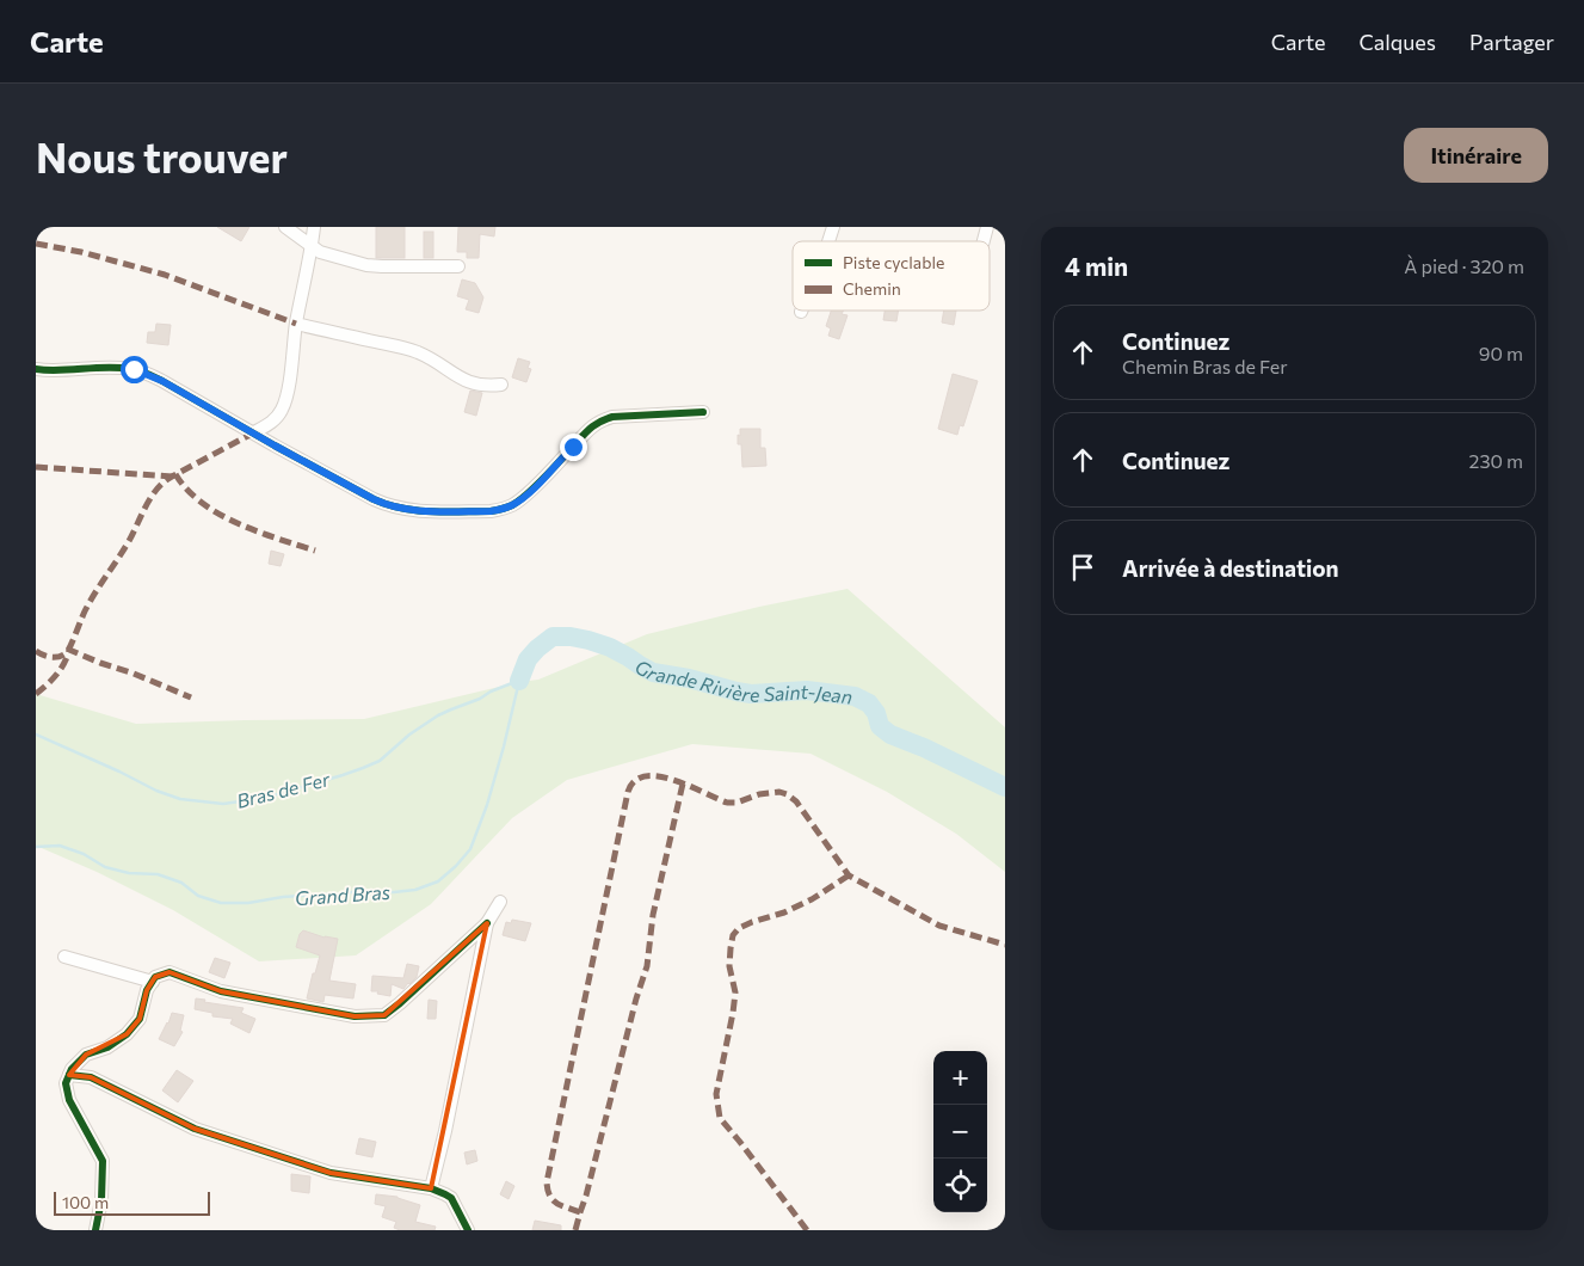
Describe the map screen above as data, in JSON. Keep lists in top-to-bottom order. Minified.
{"water":["Grande Rivière Saint-Jean","Bras de Fer","Grand Bras"],"legend":["Piste cyclable","Chemin"],"scale_bar":"100 m","page":{"header":"Carte","nav":["Carte","Calques","Partager"],"buttons":"Itinéraire","title":"Nous trouver","heading":["4 min","À pied · 320 m"],"list":[["Continuez","Chemin Bras de Fer","90 m"],["Continuez","230 m"],"Arrivée à destination"],"map_buttons":["+","−"],"scale":"100 m"}}
